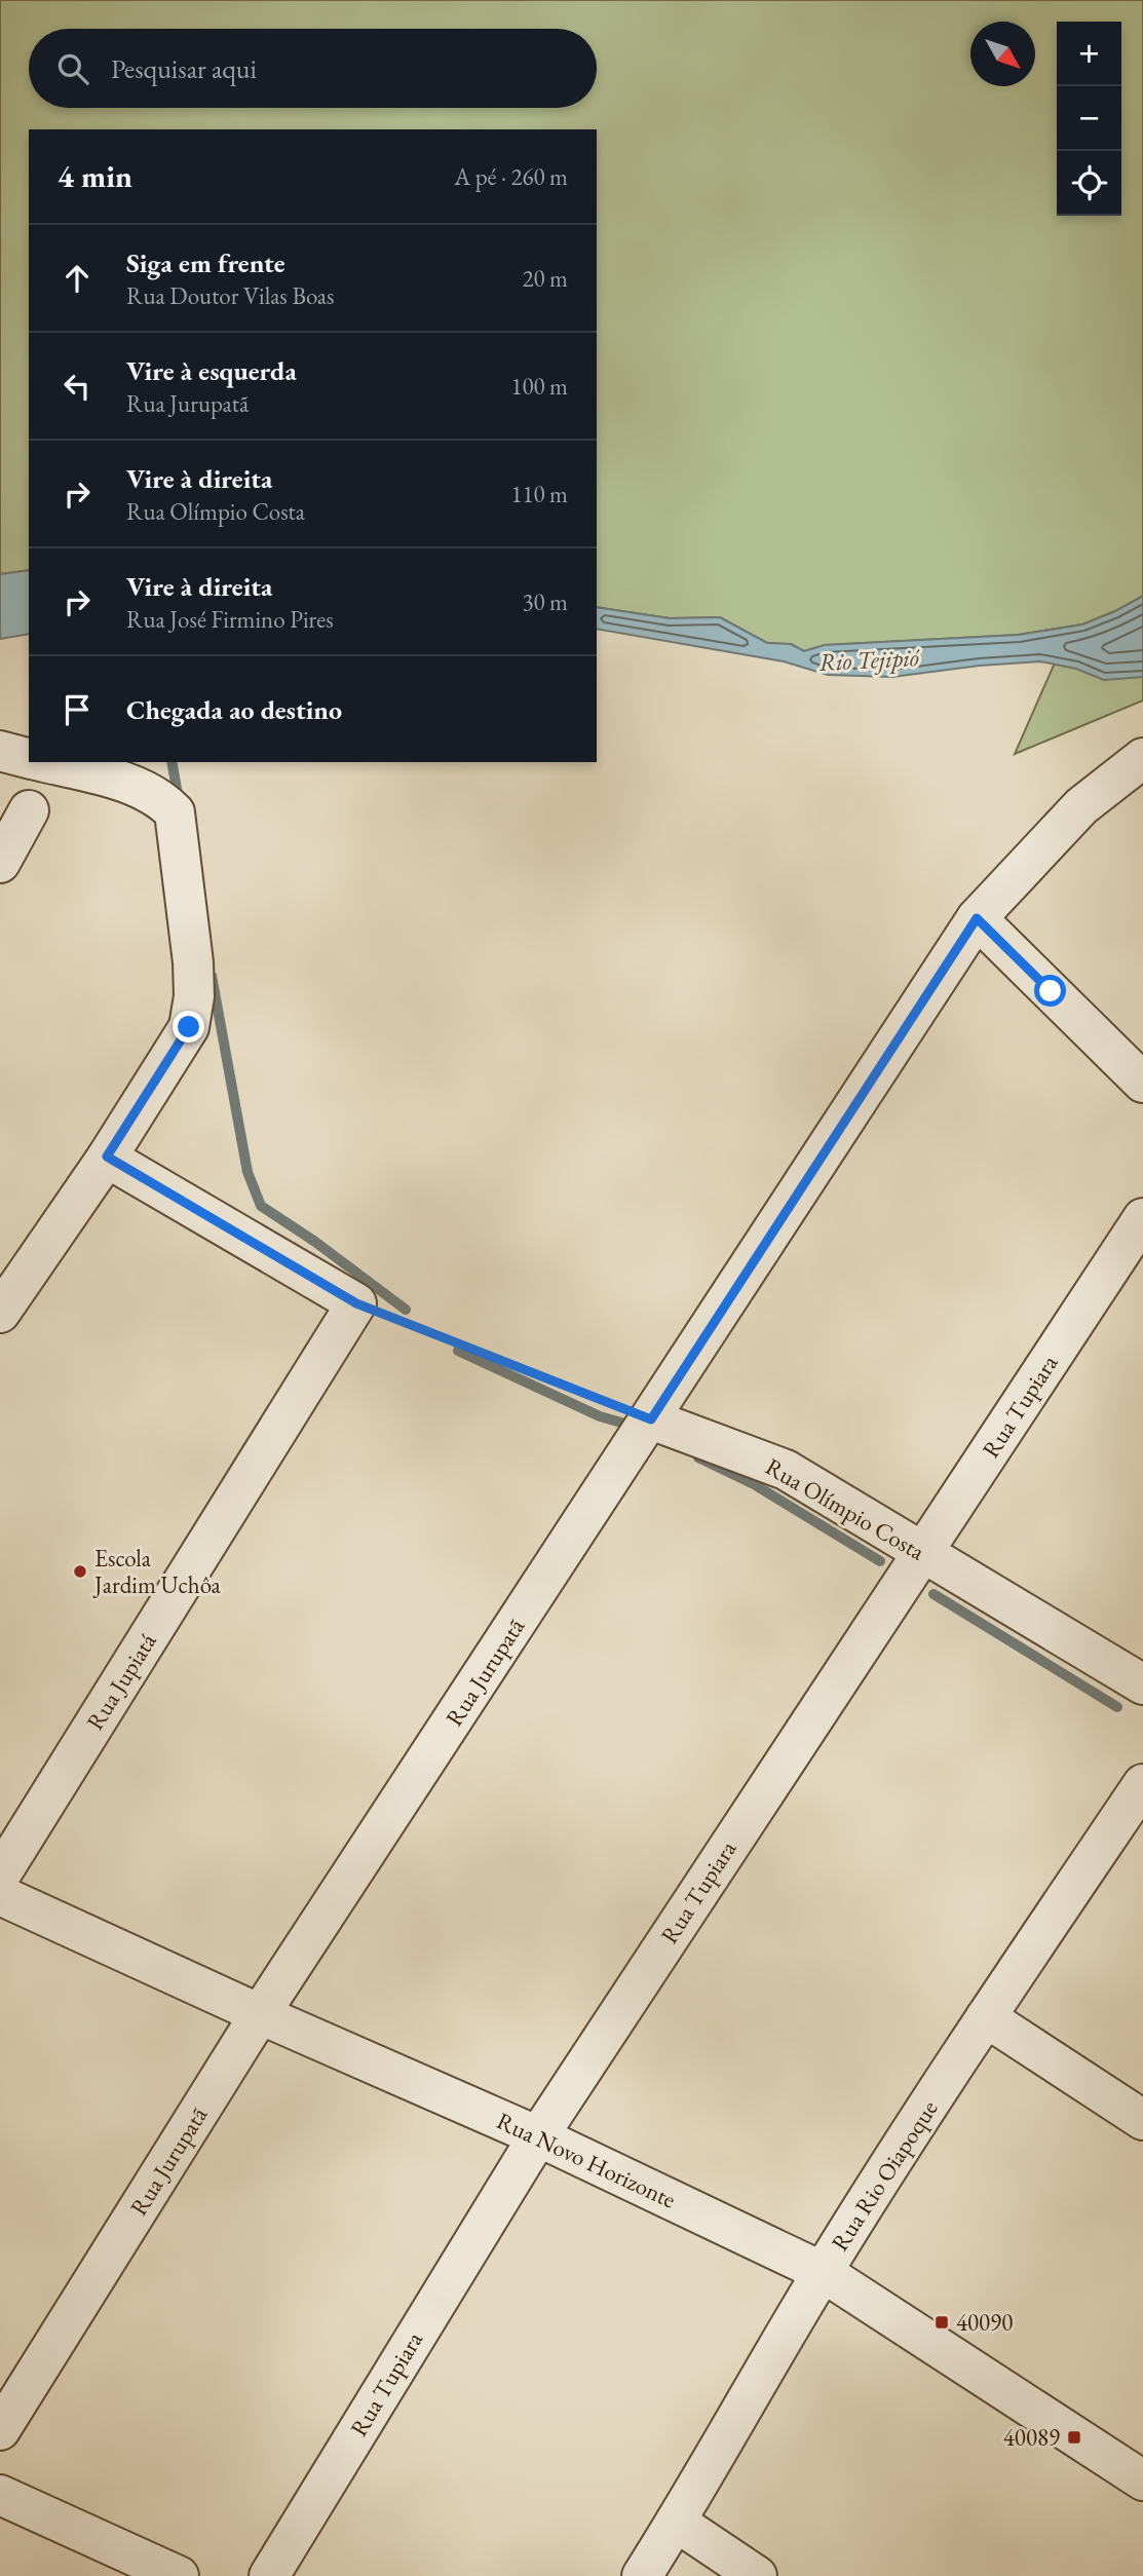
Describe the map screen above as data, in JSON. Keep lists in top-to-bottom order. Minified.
{"streets":{"street":["Rua Tupiara","Rua Olímpio Costa","Rua Jurupatã","Rua Jupiatá","Rua Novo Horizonte","Rua Rio Oiapoque"]},"crossings":[["Rua Tupiara","Rua Olímpio Costa"],["Rua Tupiara","Rua Novo Horizonte"],["Rua Olímpio Costa","Rua Jurupatã"],["Rua Jurupatã","Rua Novo Horizonte"],["Rua Novo Horizonte","Rua Rio Oiapoque"]],"water":["Rio Tejipió"],"places":{"other":["Escola Jardim Uchôa"],"transit":["40090","40089"]},"north":"bottom right","page":{"map_buttons":["+","−"],"search":"Pesquisar aqui","heading":["4 min","A pé · 260 m"],"list":[["Siga em frente","Rua Doutor Vilas Boas","20 m"],["Vire à esquerda","Rua Jurupatã","100 m"],["Vire à direita","Rua Olímpio Costa","110 m"],["Vire à direita","Rua José Firmino Pires","30 m"],"Chegada ao destino"]}}
